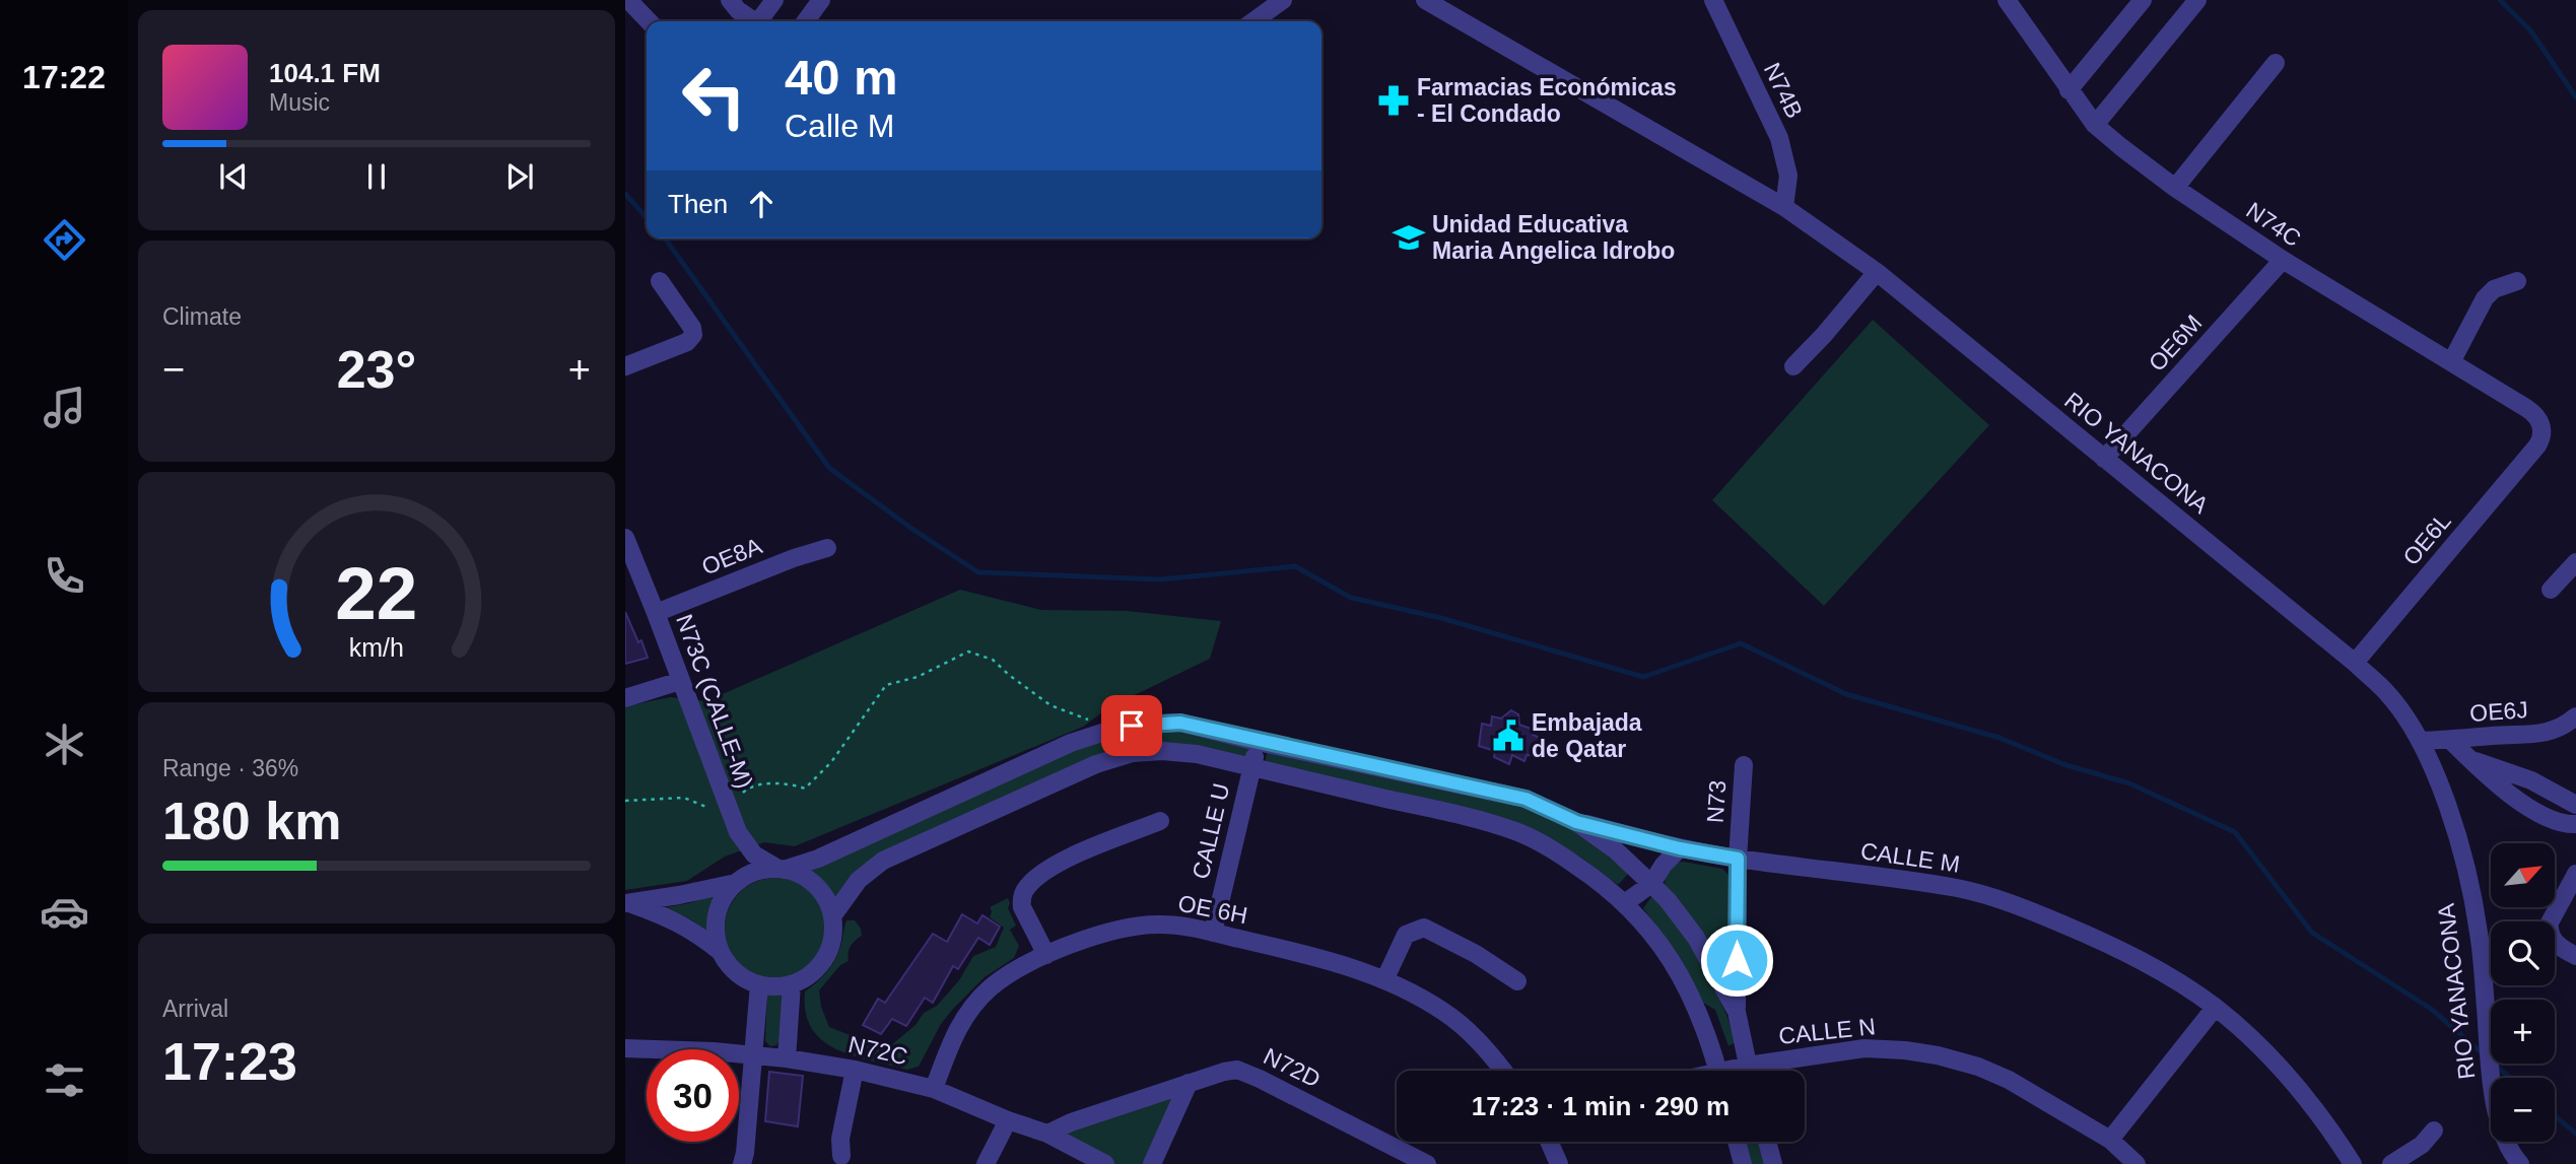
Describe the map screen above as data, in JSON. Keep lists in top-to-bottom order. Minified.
{"streets":{"street":["N74B","N74C","OE6M","RIO YANACONA","OE6L","OE8A","N73C (CALLE-M)","OE6J","N73","CALLE U","CALLE M","OE 6H","CALLE N","N72C","N72D"]},"crossings":[["N74B","RIO YANACONA"],["N74C","OE6M"],["N74C","OE6L"],["OE6M","RIO YANACONA"],["RIO YANACONA","OE6L"],["RIO YANACONA","OE6J"],["OE8A","N73C (CALLE-M)"],["N73","CALLE M"],["CALLE U","OE 6H"],["OE 6H","N72C"],["N72C","N72D"]],"places":{"pharmacy":["Farmacias Económicas - El Condado"],"school or university":["Unidad Educativa Maria Angelica Idrobo"],"public building":["Embajada de Qatar"]},"north":"top right","page":{"tabs":"17:22","turn":["40 m","Calle M"],"song":["104.1 FM","Music"],"then":"Then","tile":["Climate",["Range · 36%","180 km"],["Arrival","17:23"]],"heat":["−","23°","+"],"map_buttons":["+","−"],"limit":"30","trip":"17:23 · 1 min · 290 m","gauge":["22","km/h"]}}
